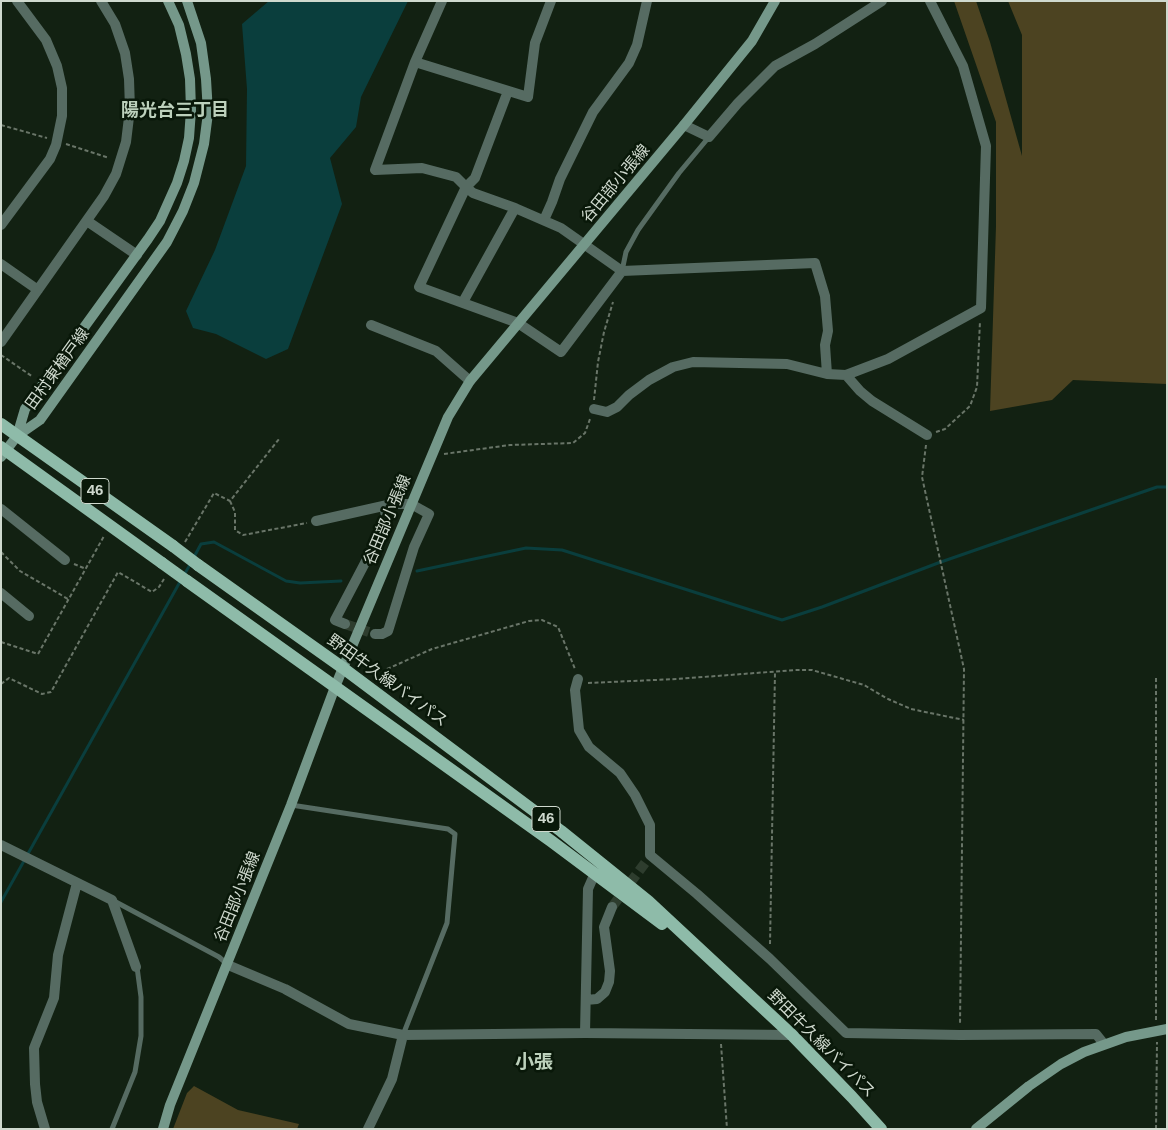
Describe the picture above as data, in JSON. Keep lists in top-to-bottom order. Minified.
{"streets":{"main road":["谷田部小張線","田村東楢戸線","46","野田牛久線バイパス"]},"crossings":[["谷田部小張線","野田牛久線バイパス"],["田村東楢戸線","野田牛久線バイパス"]],"districts":["陽光台三丁目","小張"]}
